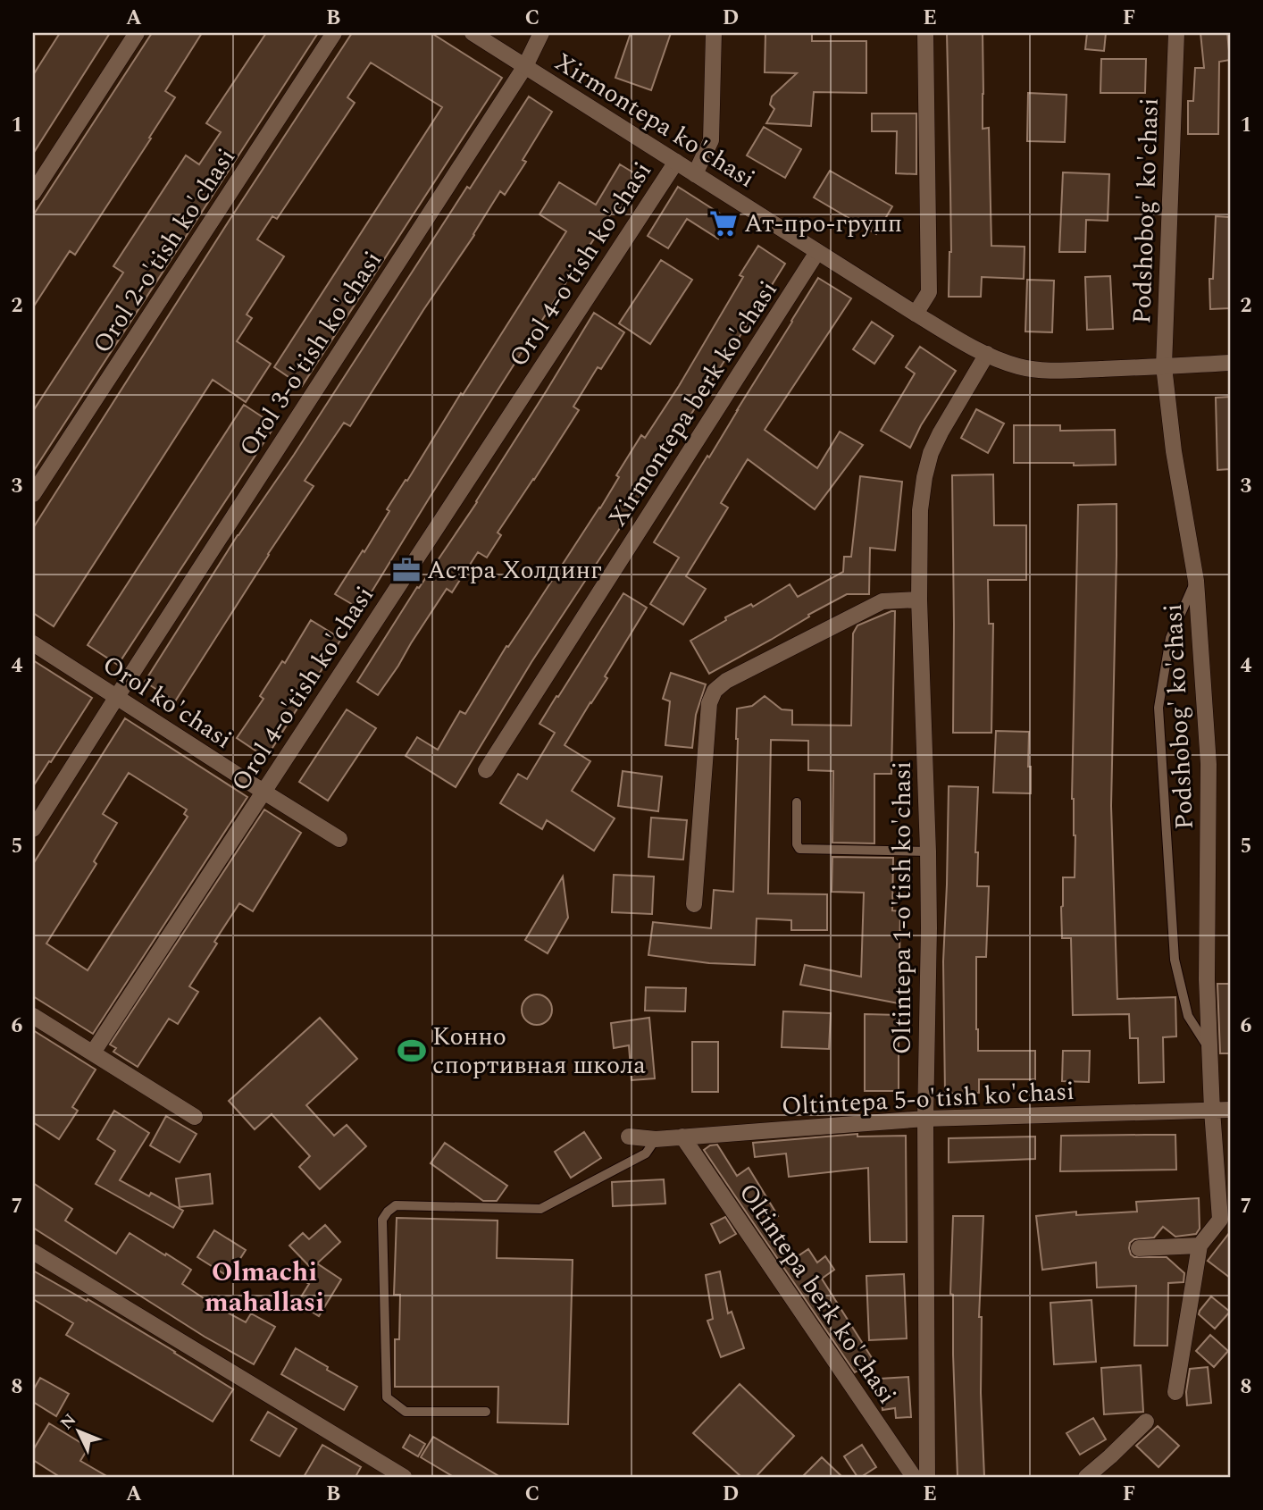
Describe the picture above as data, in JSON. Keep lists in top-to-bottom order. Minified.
{"streets":{"street":["Xirmontepa ko'chasi","Podshobog' ko'chasi","Orol 2-o'tish ko'chasi","Orol 4-o'tish ko'chasi","Orol 3-o'tish ko'chasi","Xirmontepa berk ko'chasi","Orol ko'chasi","Oltintepa 1-o'tish ko'chasi","Oltintepa 5-o'tish ko'chasi","Oltintepa berk ko'chasi"]},"crossings":[["Xirmontepa ko'chasi","Podshobog' ko'chasi"],["Xirmontepa ko'chasi","Orol 4-o'tish ko'chasi"],["Xirmontepa ko'chasi","Orol 3-o'tish ko'chasi"],["Xirmontepa ko'chasi","Xirmontepa berk ko'chasi"],["Xirmontepa ko'chasi","Oltintepa 1-o'tish ko'chasi"],["Podshobog' ko'chasi","Oltintepa 5-o'tish ko'chasi"],["Orol 4-o'tish ko'chasi","Orol ko'chasi"],["Orol 3-o'tish ko'chasi","Orol ko'chasi"],["Oltintepa 1-o'tish ko'chasi","Oltintepa 5-o'tish ko'chasi"],["Oltintepa 5-o'tish ko'chasi","Oltintepa berk ko'chasi"]],"districts":["Olmachi mahallasi"],"places":{"supermarket":["Ат-про-групп"],"office":["Астра Холдинг"],"sports":["Конно спортивная школа"]},"north":"top left","grid":{"columns":["A","B","C","D","E","F"],"rows":["1","2","3","4","5","6","7","8"]}}
